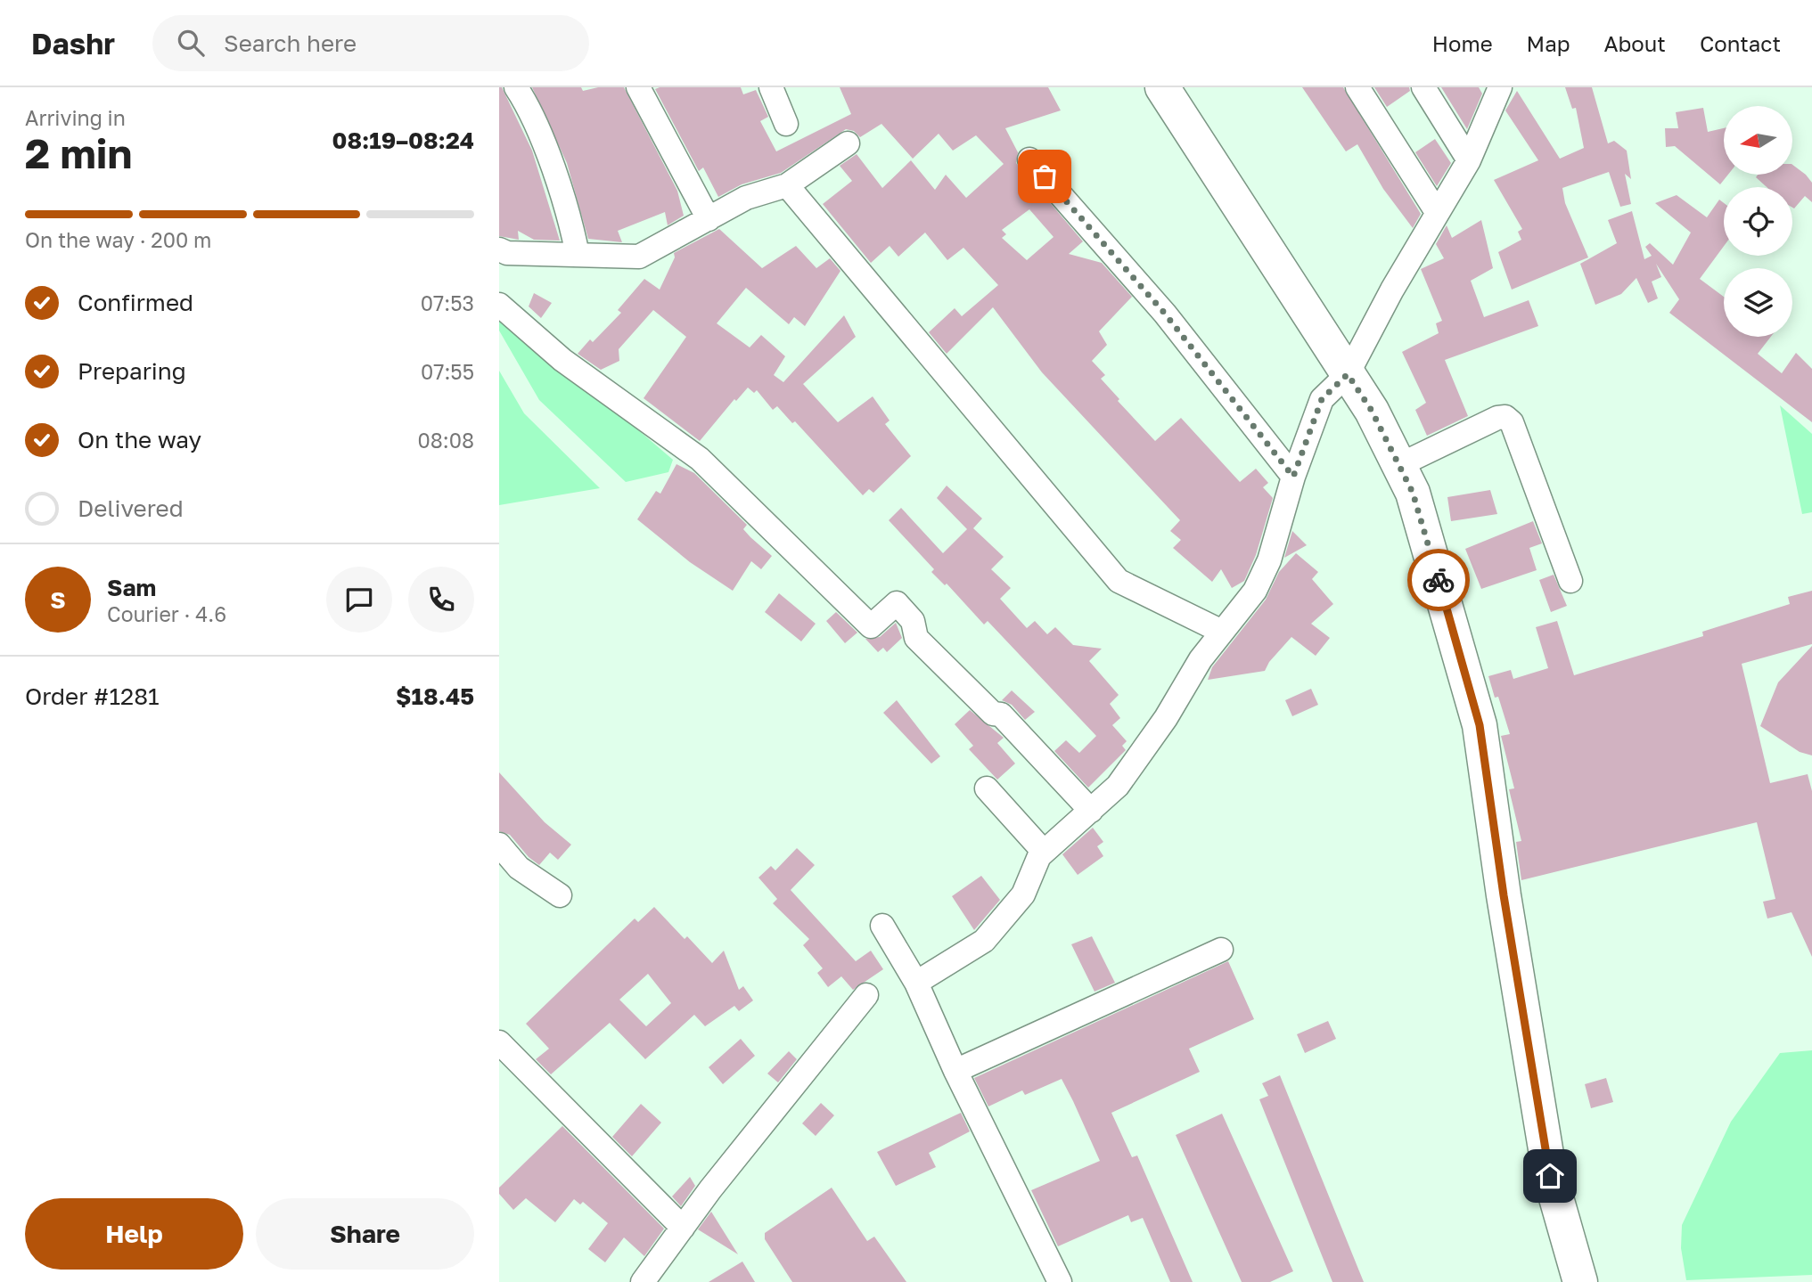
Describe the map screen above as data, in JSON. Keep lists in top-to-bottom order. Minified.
{"north":"left","page":{"header":"Dashr","search":"Search here","nav":["Home","Map","About","Contact"],"heading":["2 min","Arriving in","08:19–08:24"],"panel":["Sam","Courier · 4.6","Order #1281","$18.45"],"bar":"On the way · 200 m","list":[["Confirmed","07:53"],["Preparing","07:55"],["On the way","08:08"],"Delivered"],"round":"S","buttons":["Help","Share"]}}
